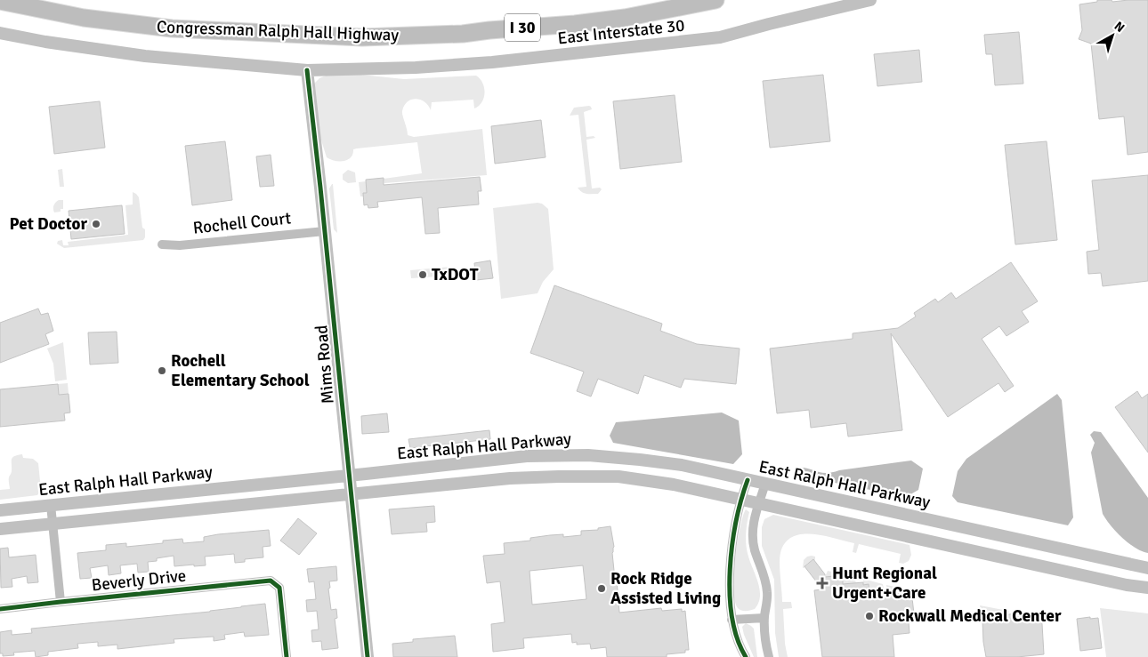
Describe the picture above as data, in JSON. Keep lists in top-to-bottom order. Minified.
{"streets":{"highway":["I 30","Congressman Ralph Hall Highway"],"main road":["East Interstate 30","Mims Road","East Ralph Hall Parkway"],"street":["Rochell Court","Beverly Drive"]},"crossings":[["East Interstate 30","Mims Road"],["Rochell Court","Mims Road"],["Mims Road","East Ralph Hall Parkway"]],"places":{"other":["Pet Doctor","TxDOT","Rochell Elementary School","Rock Ridge Assisted Living","Rockwall Medical Center"],"health":["Hunt Regional Urgent+Care"]},"north":"top right"}
